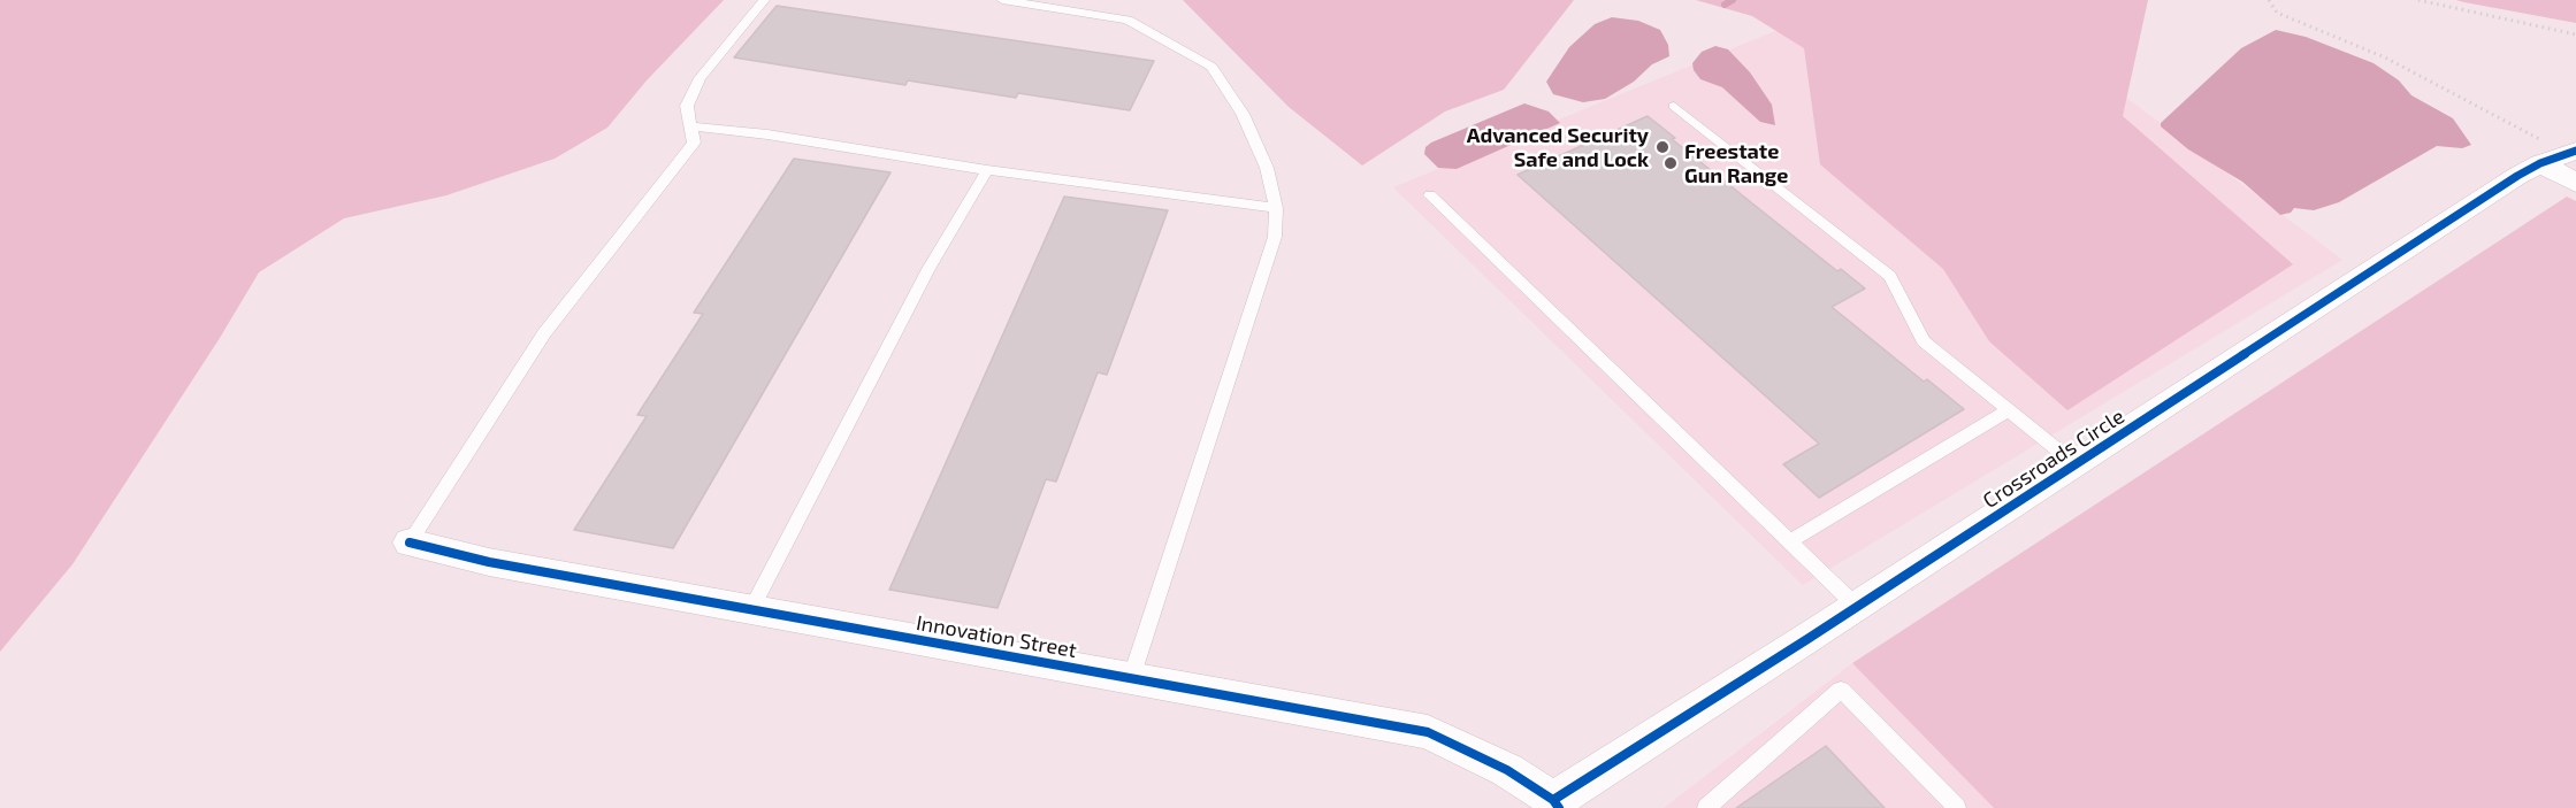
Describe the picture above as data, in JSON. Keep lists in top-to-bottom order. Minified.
{"streets":{"street":["Crossroads Circle","Innovation Street"]},"crossings":[["Crossroads Circle","Innovation Street"]],"places":["Advanced Security Safe and Lock","Freestate Gun Range"]}
